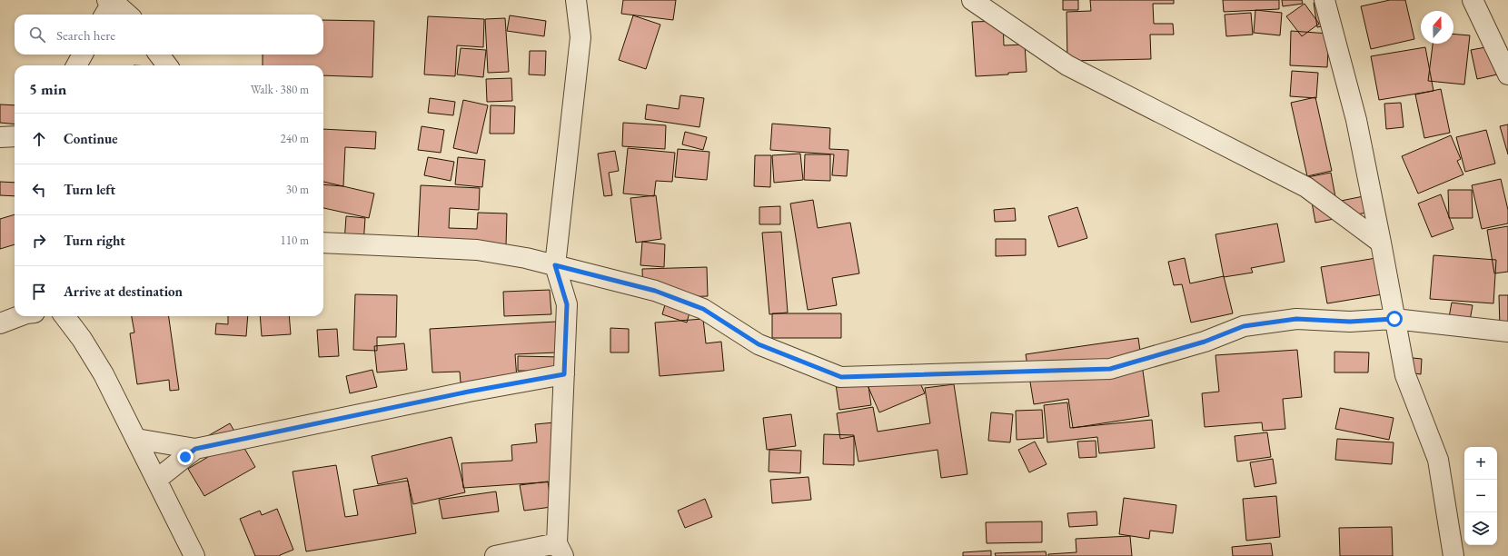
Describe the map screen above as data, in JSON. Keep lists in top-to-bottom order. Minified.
{"north":"top","page":{"search":"Search here","heading":["5 min","Walk · 380 m"],"list":[["Continue","240 m"],["Turn left","30 m"],["Turn right","110 m"],"Arrive at destination"],"map_buttons":["+","−"]}}
